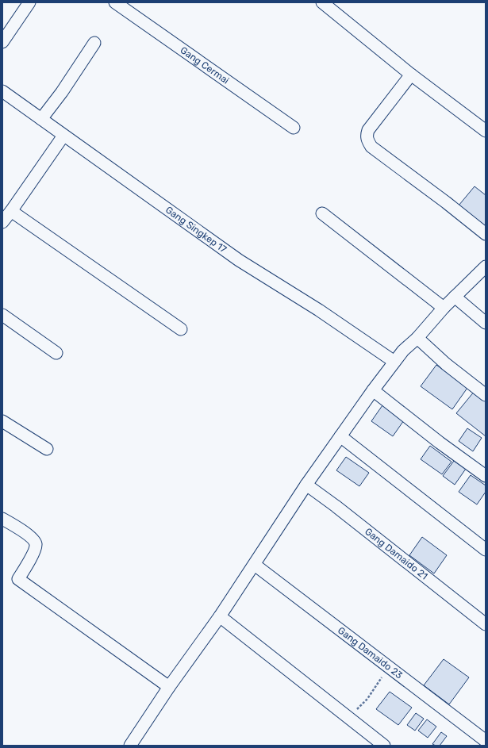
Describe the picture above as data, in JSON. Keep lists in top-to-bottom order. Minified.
{"streets":{"street":["Gang Cermai","Gang Singkep 17","Gang Damaido 21","Gang Damaido 23"]}}
